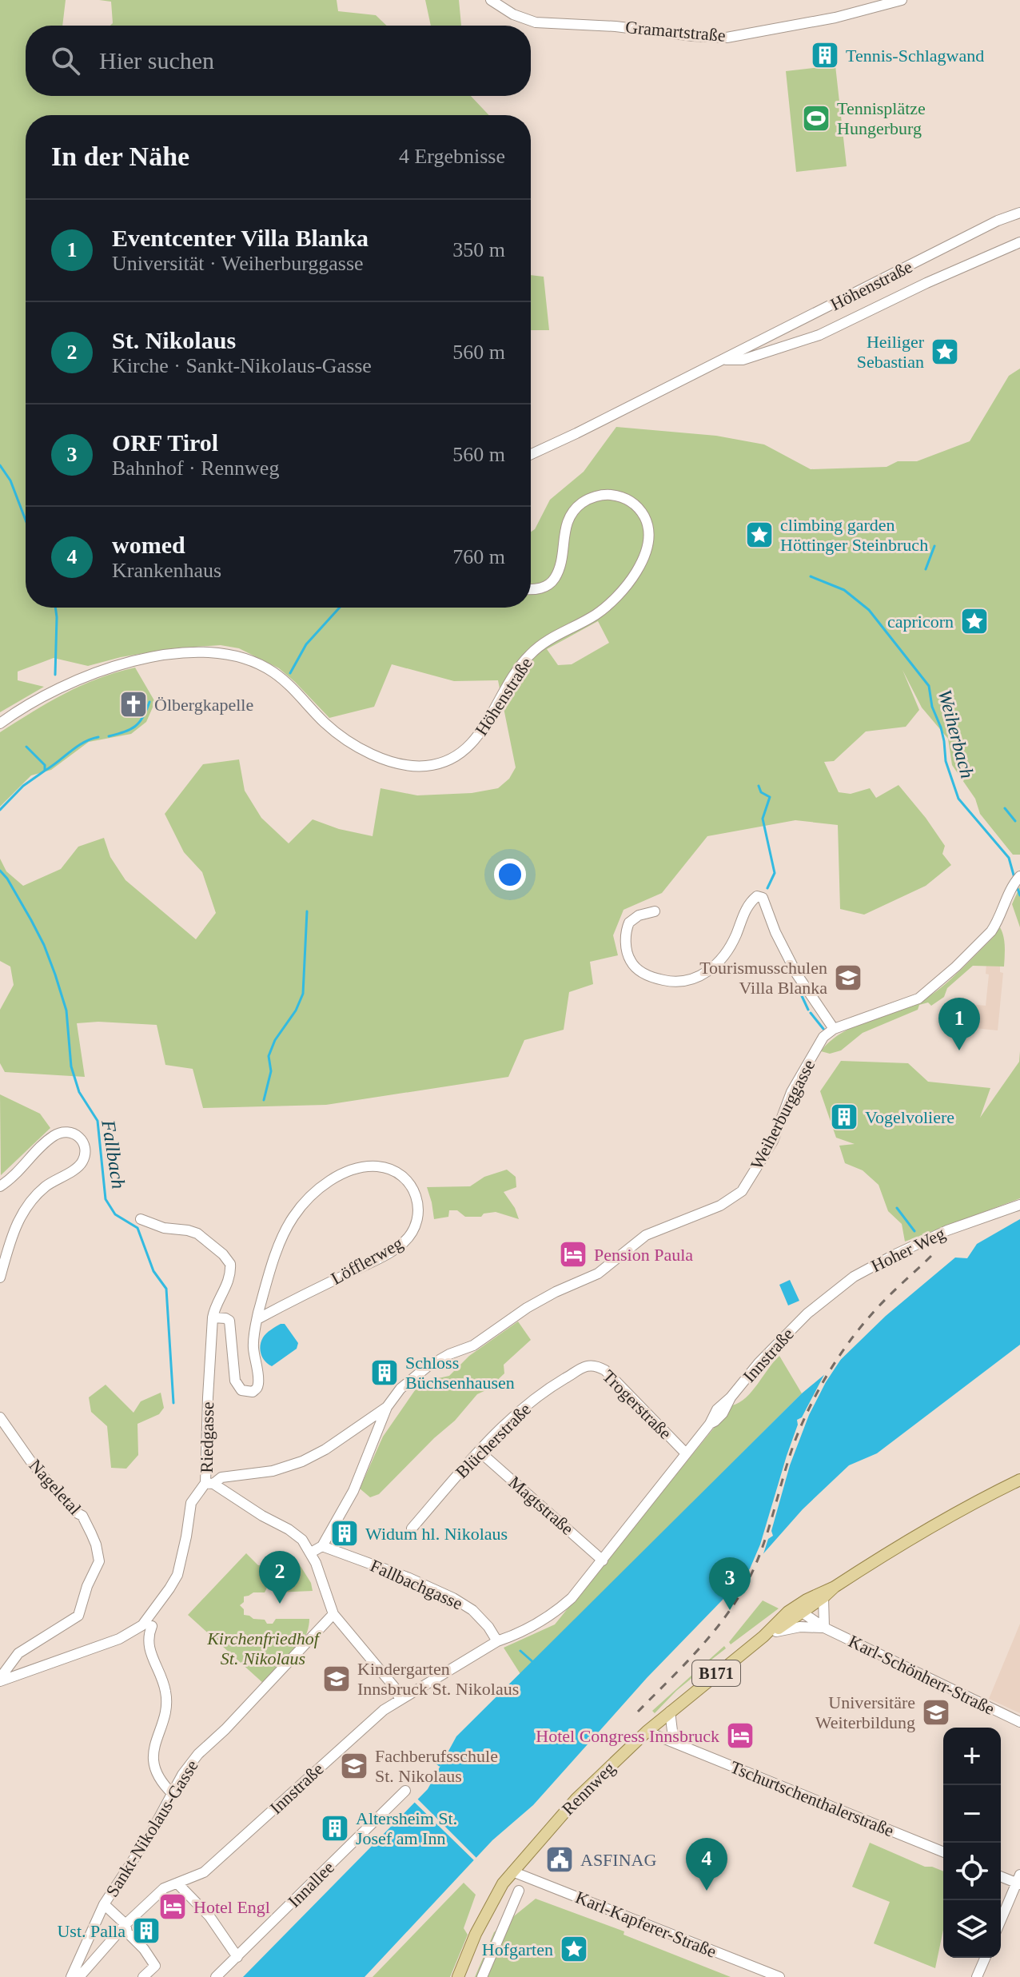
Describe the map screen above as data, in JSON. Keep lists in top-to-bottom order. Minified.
{"streets":{"main road":["B171","Rennweg"],"street":["Gramartstraße","Höhenstraße","Weiherburggasse","Hoher Weg","Löfflerweg","Innstraße","Trogerstraße","Riedgasse","Blücherstraße","Nageletal","Magtstraße","Fallbachgasse","Karl-Schönherr-Straße","Tschurtschenthalerstraße","Sankt-Nikolaus-Gasse","Innallee","Karl-Kapferer-Straße"]},"crossings":[["Weiherburggasse","Riedgasse"],["Weiherburggasse","Fallbachgasse"],["Hoher Weg","Innstraße"],["Löfflerweg","Riedgasse"],["Innstraße","Trogerstraße"],["Innstraße","Magtstraße"],["Innstraße","Fallbachgasse"],["Trogerstraße","Blücherstraße"],["Riedgasse","Nageletal"],["Blücherstraße","Magtstraße"],["Karl-Schönherr-Straße","Rennweg"],["Rennweg","Tschurtschenthalerstraße"],["Rennweg","Karl-Kapferer-Straße"]],"water":["Weiherbach","Fallbach"],"parks":["Kirchenfriedhof St. Nikolaus"],"places":{"building":["Tennis-Schlagwand","Vogelvoliere","Schloss Büchsenhausen","Widum hl. Nikolaus","Altersheim St. Josef am Inn","Ust. Palla"],"sports":["Tennisplätze Hungerburg"],"place":["Heiliger Sebastian","climbing garden Höttinger Steinbruch","capricorn","Hofgarten"],"church":["Ölbergkapelle"],"school or university":["Tourismusschulen Villa Blanka","Kindergarten Innsbruck St. Nikolaus","Universitäre Weiterbildung","Fachberufsschule St. Nikolaus"],"hotel":["Pension Paula","Hotel Congress Innsbruck","Hotel Engl"],"public building":["ASFINAG"]},"page":{"search":"Hier suchen","heading":["In der Nähe","4 Ergebnisse"],"list":[{"mark":"1","name":"Eventcenter Villa Blanka","note":"Universität · Weiherburggasse","value":"350 m"},{"mark":"2","name":"St. Nikolaus","note":"Kirche · Sankt-Nikolaus-Gasse","value":"560 m"},{"mark":"3","name":"ORF Tirol","note":"Bahnhof · Rennweg","value":"560 m"},{"mark":"4","name":"womed","note":"Krankenhaus","value":"760 m"}],"pins":["1","2","3","4"],"map_buttons":["+","−"]}}
